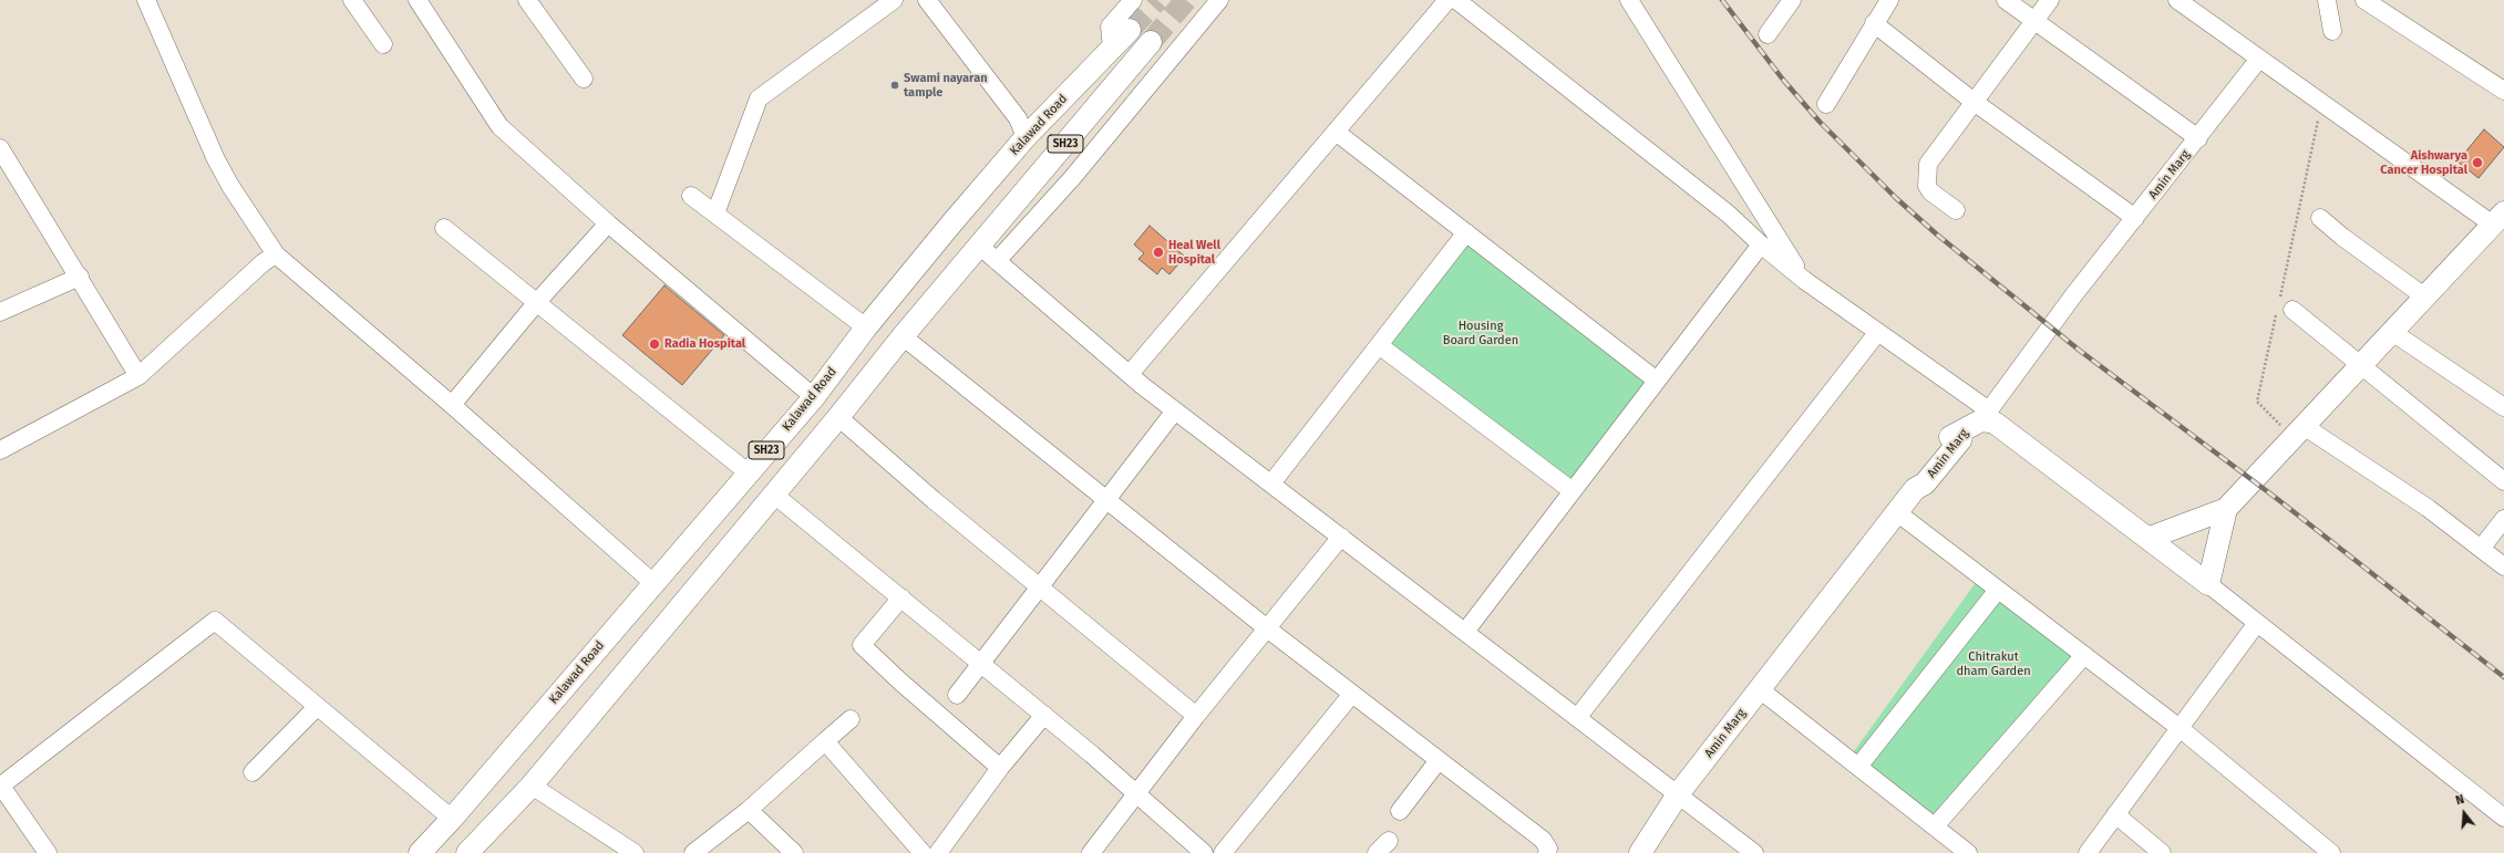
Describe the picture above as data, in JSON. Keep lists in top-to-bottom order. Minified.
{"streets":{"main road":["Kalawad Road","SH23","Amin Marg"]},"crossings":[["Kalawad Road","SH23"]],"parks":["Housing Board Garden","Chitrakut dham Garden"],"places":["Swami nayaran tample","Aishwarya Cancer Hospital","Heal Well Hospital","Radia Hospital"],"north":"top"}
